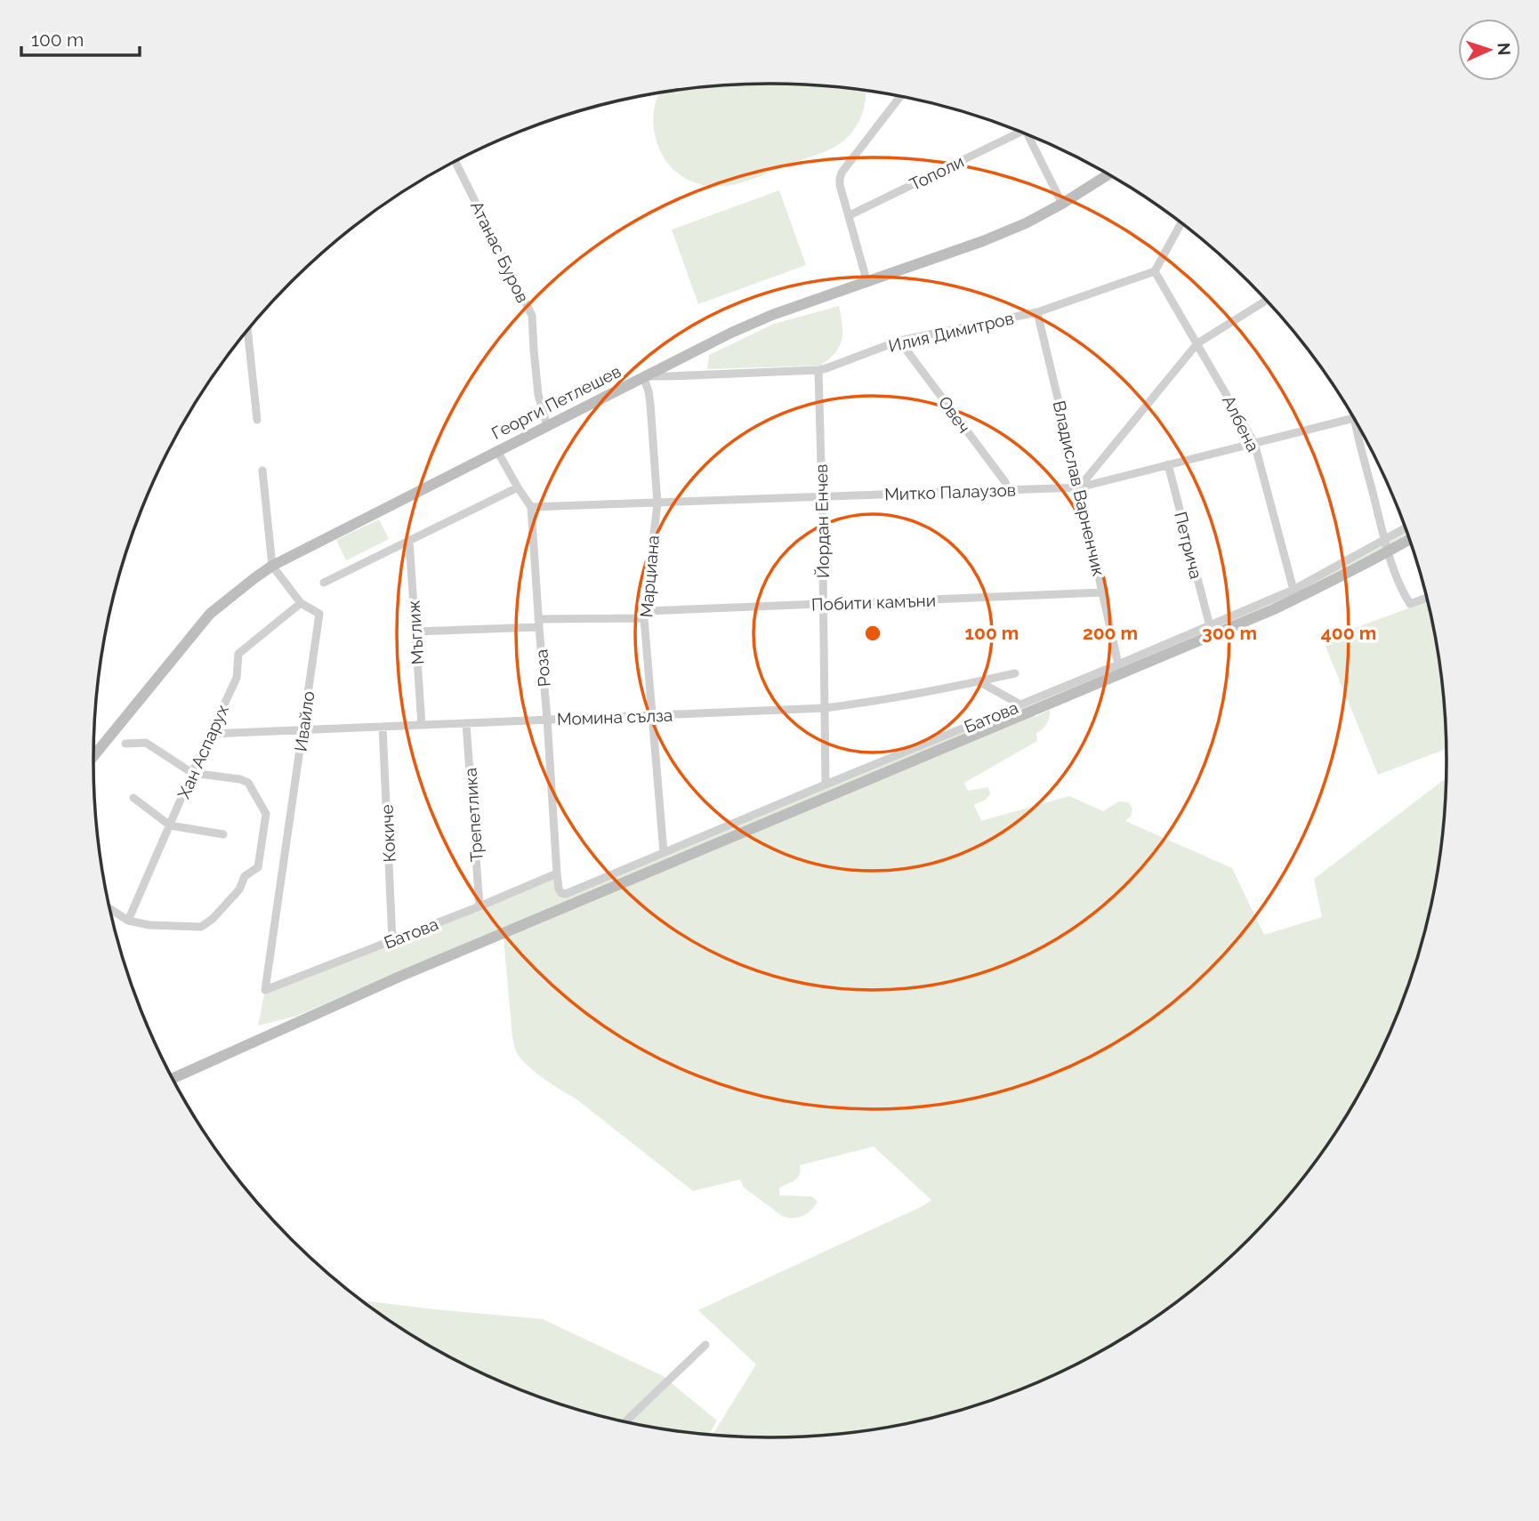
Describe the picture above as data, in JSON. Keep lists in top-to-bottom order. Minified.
{"streets":{"main road":["Георги Петлешев"],"street":["Тополи","Атанас Буров","Илия Димитров","Овеч","Албена","Владислав Варненчик","Митко Палаузов","Йордан Енчев","Петрича","Марциана","Побити камъни","Мъглиж","Роза","Момина сълза","Батова","Ивайло","Хан Аспарух","Трепетлика","Кокиче"]},"crossings":[["Атанас Буров","Георги Петлешев"],["Илия Димитров","Георги Петлешев"],["Илия Димитров","Овеч"],["Илия Димитров","Албена"],["Илия Димитров","Владислав Варненчик"],["Илия Димитров","Йордан Енчев"],["Илия Димитров","Марциана"],["Георги Петлешев","Марциана"],["Георги Петлешев","Ивайло"],["Овеч","Митко Палаузов"],["Албена","Митко Палаузов"],["Албена","Батова"],["Владислав Варненчик","Митко Палаузов"],["Владислав Варненчик","Побити камъни"],["Владислав Варненчик","Батова"],["Митко Палаузов","Йордан Енчев"],["Митко Палаузов","Петрича"],["Митко Палаузов","Марциана"],["Митко Палаузов","Роза"],["Йордан Енчев","Побити камъни"],["Йордан Енчев","Момина сълза"],["Йордан Енчев","Батова"],["Петрича","Батова"],["Марциана","Побити камъни"],["Марциана","Момина сълза"],["Марциана","Батова"],["Побити камъни","Мъглиж"],["Побити камъни","Роза"],["Мъглиж","Момина сълза"],["Роза","Момина сълза"],["Роза","Батова"],["Момина сълза","Ивайло"],["Момина сълза","Хан Аспарух"],["Момина сълза","Трепетлика"],["Момина сълза","Кокиче"],["Батова","Ивайло"],["Батова","Трепетлика"],["Батова","Кокиче"],["Ивайло","Хан Аспарух"]],"scale_bar":"100 m","north":"right","rings":["100 m","200 m","300 m","400 m"]}
